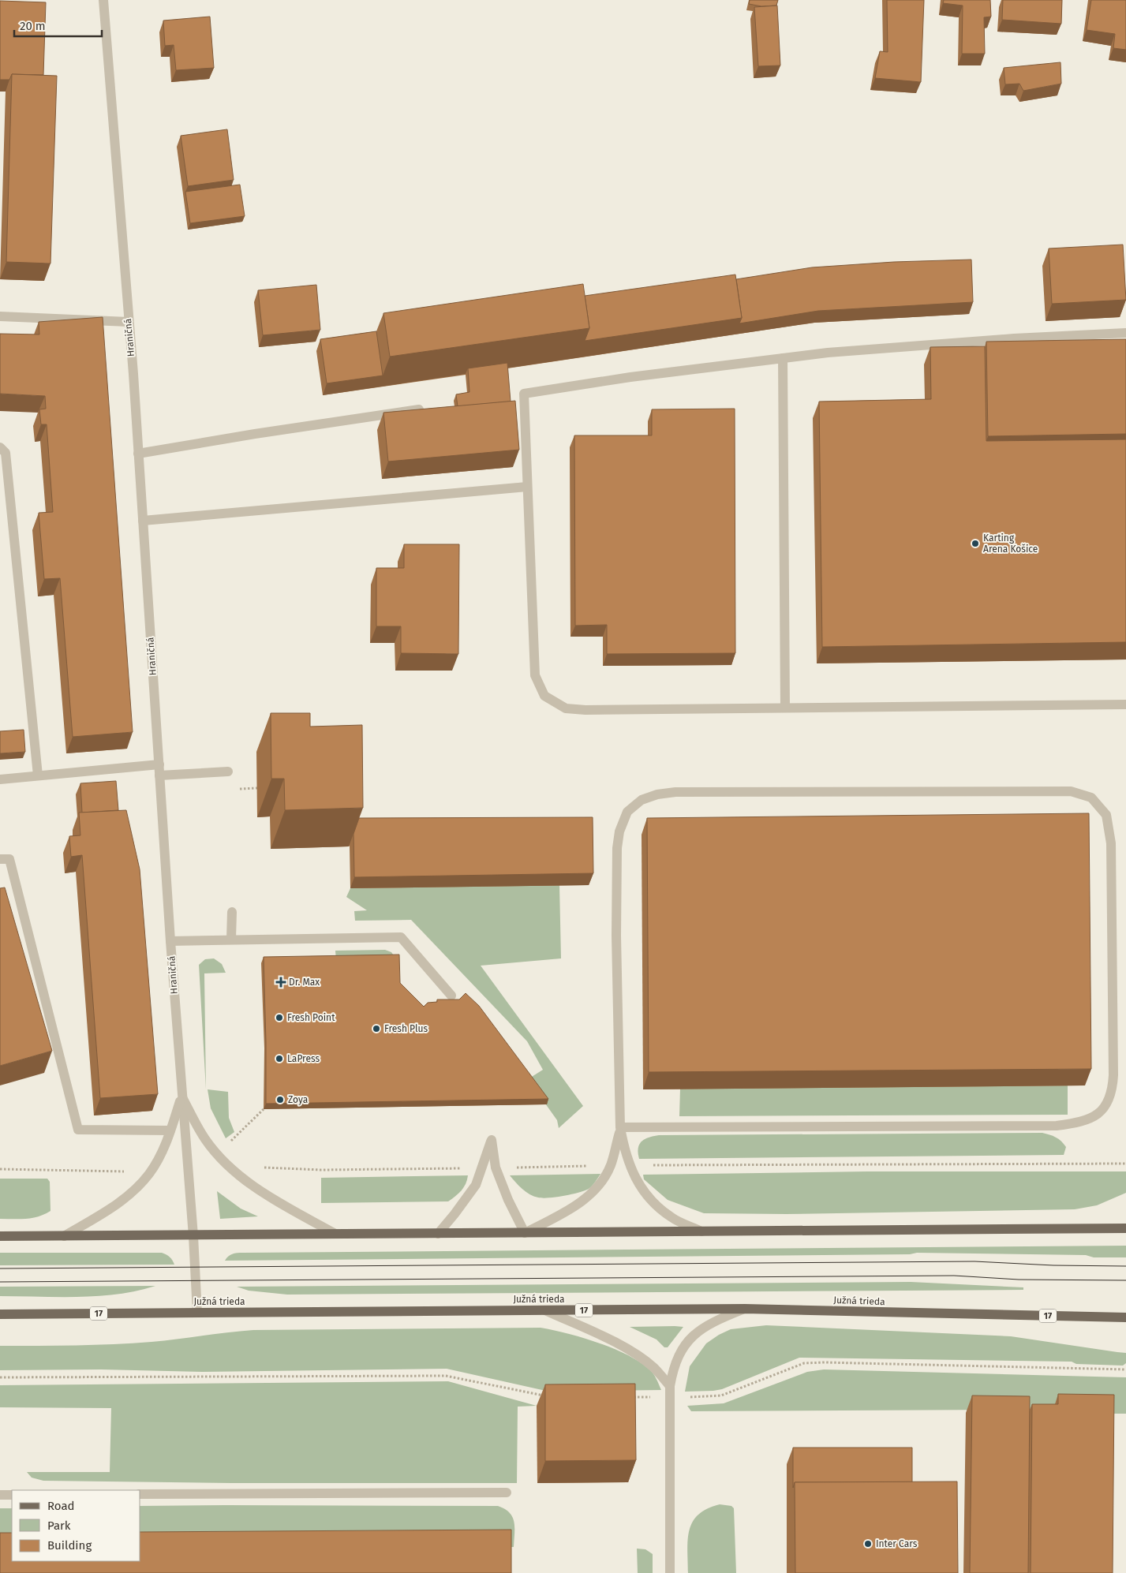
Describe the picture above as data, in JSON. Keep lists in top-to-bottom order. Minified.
{"streets":{"main road":["Južná trieda","17"],"street":["Hraničná"]},"crossings":[["Hraničná","Južná trieda"]],"places":{"other":["Karting Arena Košice","Fresh Point","Fresh Plus","LaPress","Zoya","Inter Cars"],"health":["Dr. Max"]},"legend":["Road","Park","Building"],"scale_bar":"20 m"}
